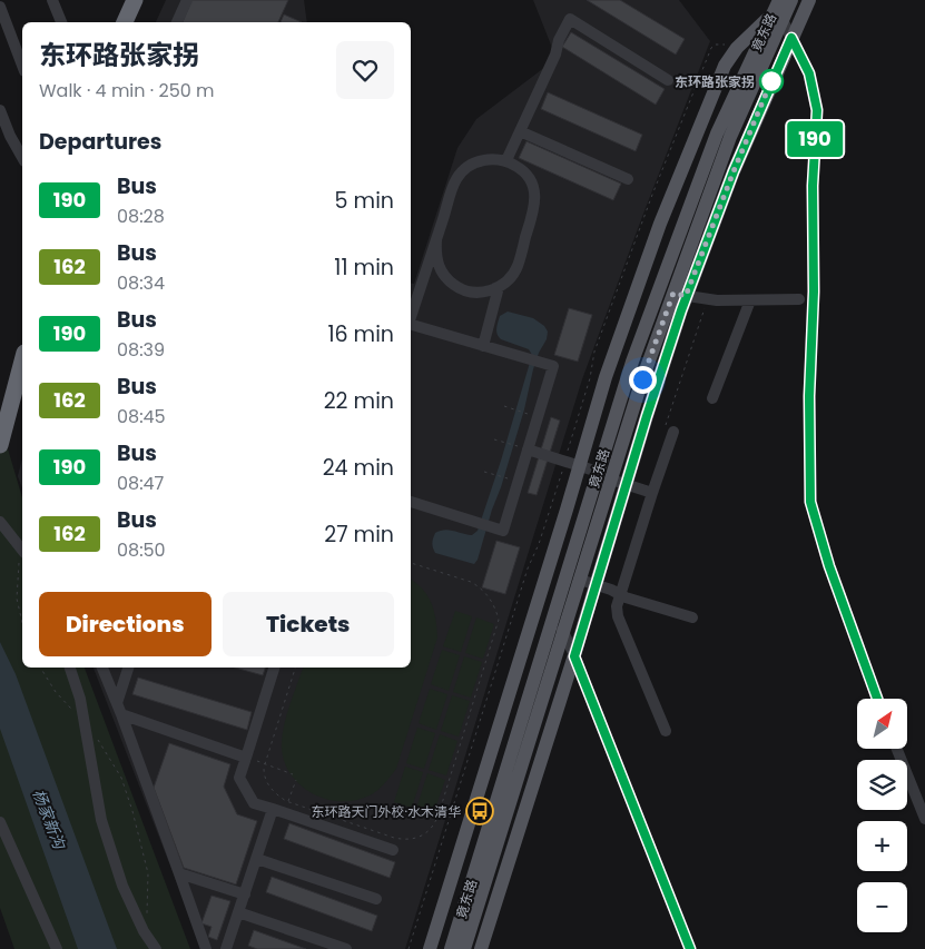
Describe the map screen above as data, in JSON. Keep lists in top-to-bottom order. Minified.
{"streets":{"main road":["竟东路"]},"water":["杨家新沟"],"places":{"other":["东环路张家拐"],"bus stop":["东环路天门外校·水木清华"]},"lines":["bus line 190"],"north":"top right","page":{"on_map":"190","heading":[["东环路张家拐","Walk · 4 min · 250 m"],"Departures"],"list":[{"mark":"190","name":"Bus","note":"08:28","value":"5 min"},{"mark":"162","name":"Bus","note":"08:34","value":"11 min"},{"mark":"190","name":"Bus","note":"08:39","value":"16 min"},{"mark":"162","name":"Bus","note":"08:45","value":"22 min"},{"mark":"190","name":"Bus","note":"08:47","value":"24 min"},{"mark":"162","name":"Bus","note":"08:50","value":"27 min"}],"buttons":["Directions","Tickets"],"map_buttons":["+","−"]}}
